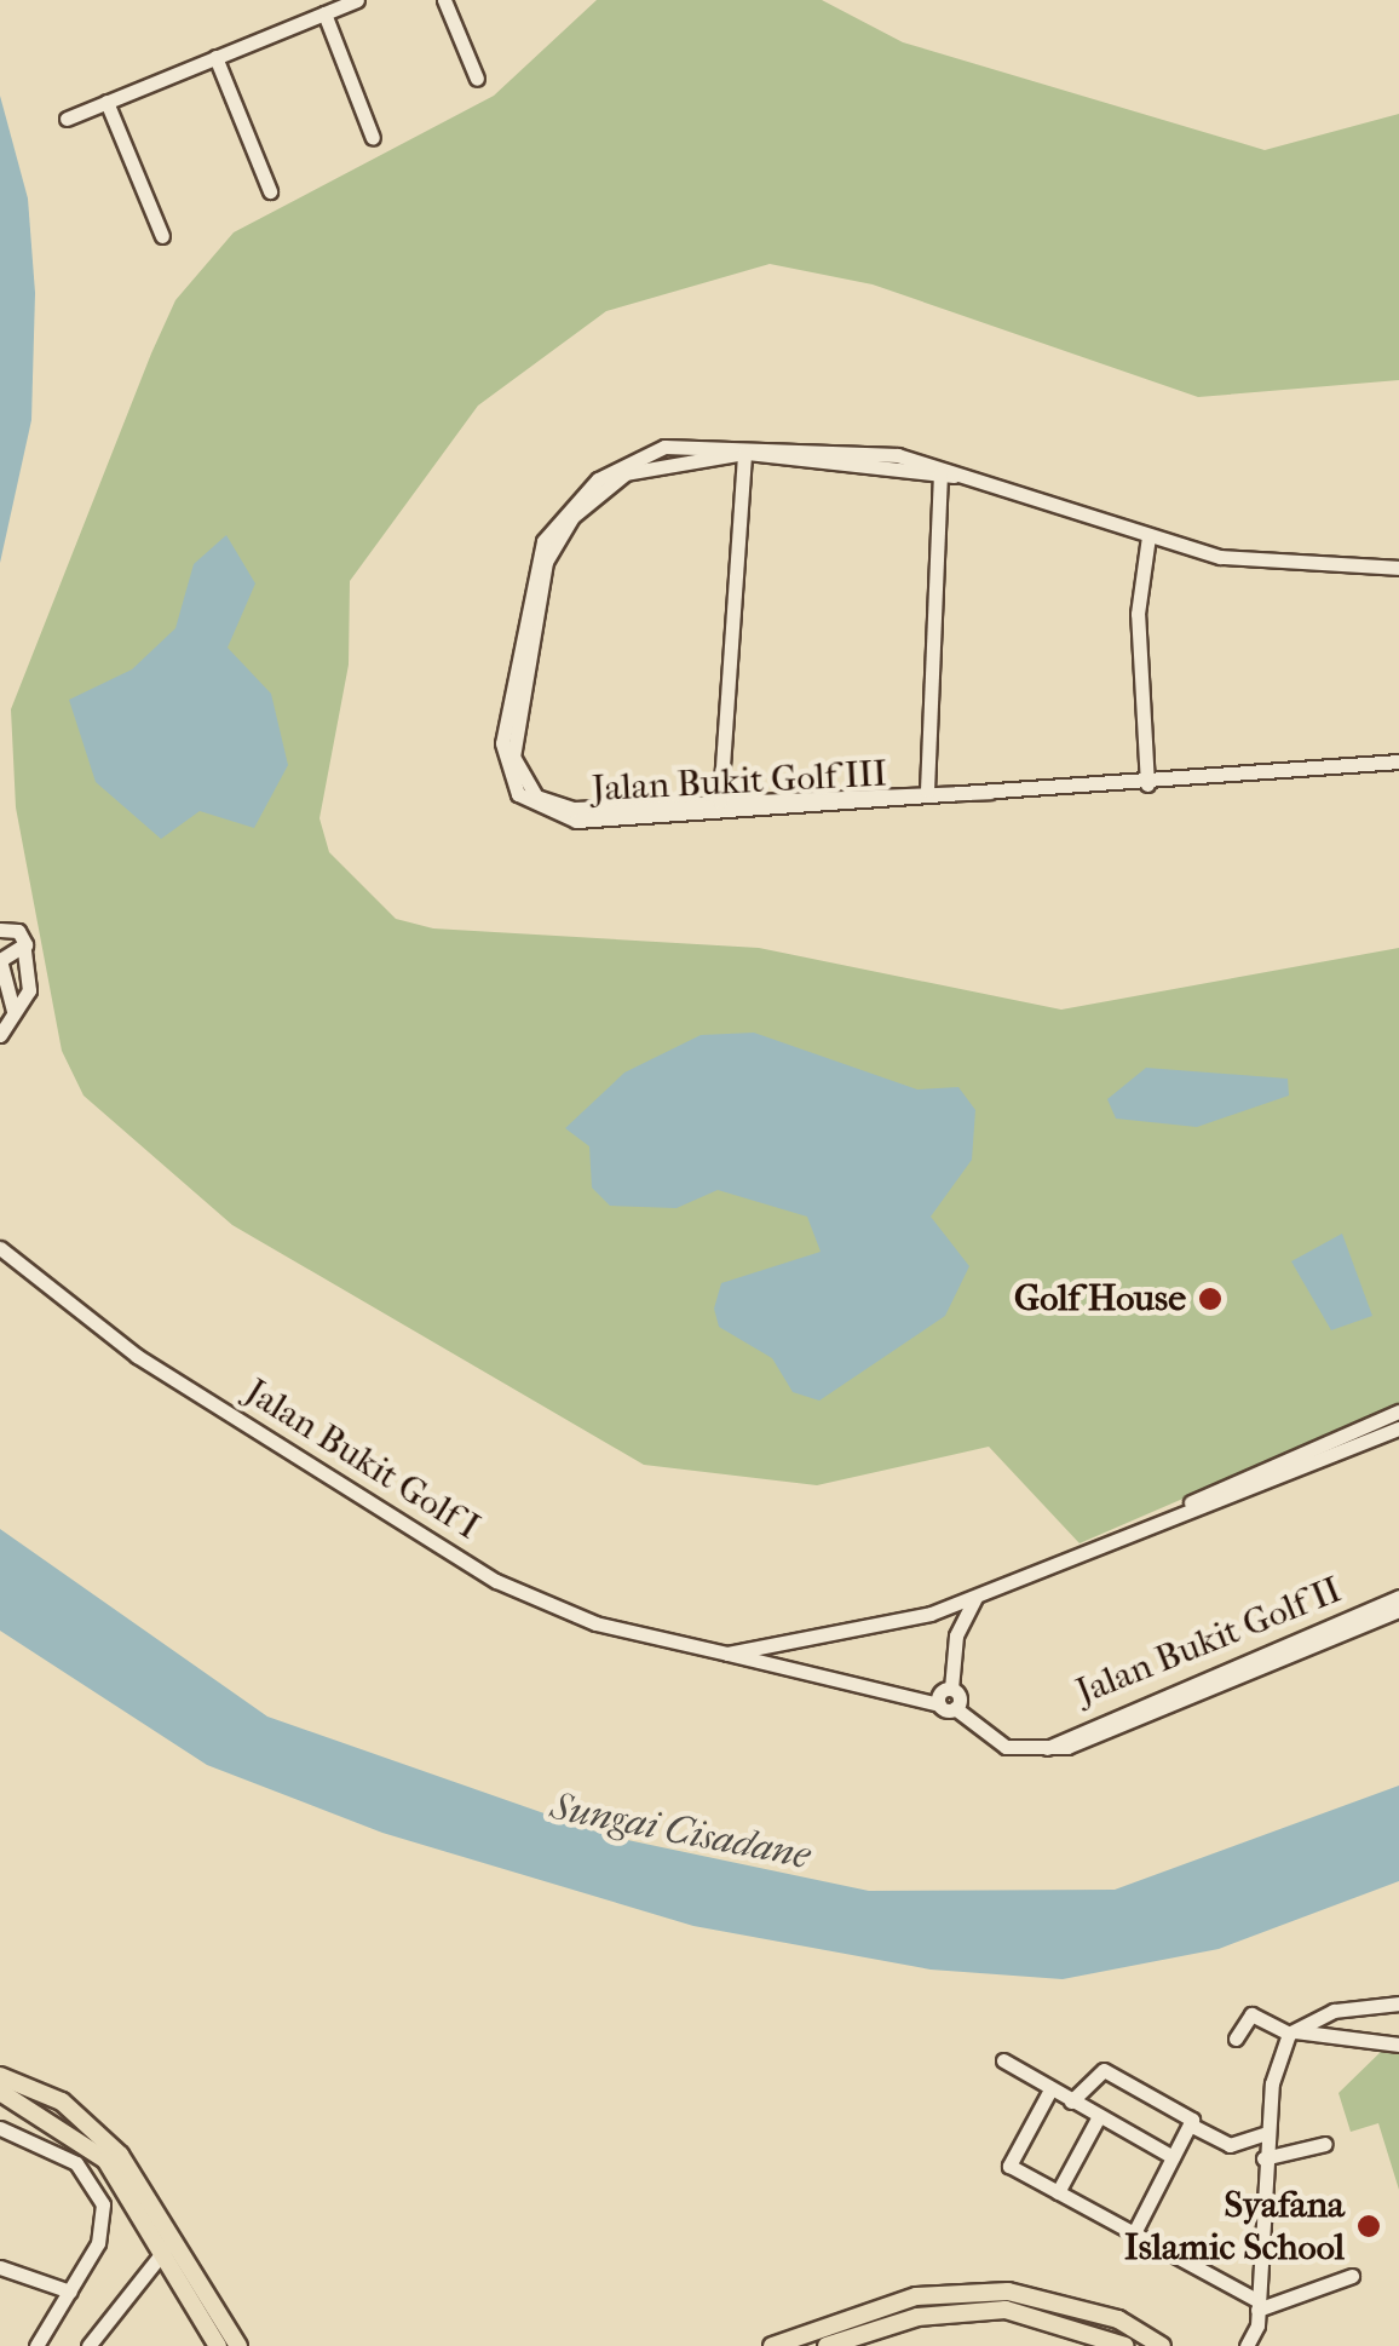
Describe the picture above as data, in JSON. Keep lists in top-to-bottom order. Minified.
{"streets":{"street":["Jalan Bukit Golf III","Jalan Bukit Golf I","Jalan Bukit Golf II"]},"crossings":[["Jalan Bukit Golf I","Jalan Bukit Golf II"]],"water":["Sungai Cisadane"],"places":["Golf House","Syafana Islamic School"]}
